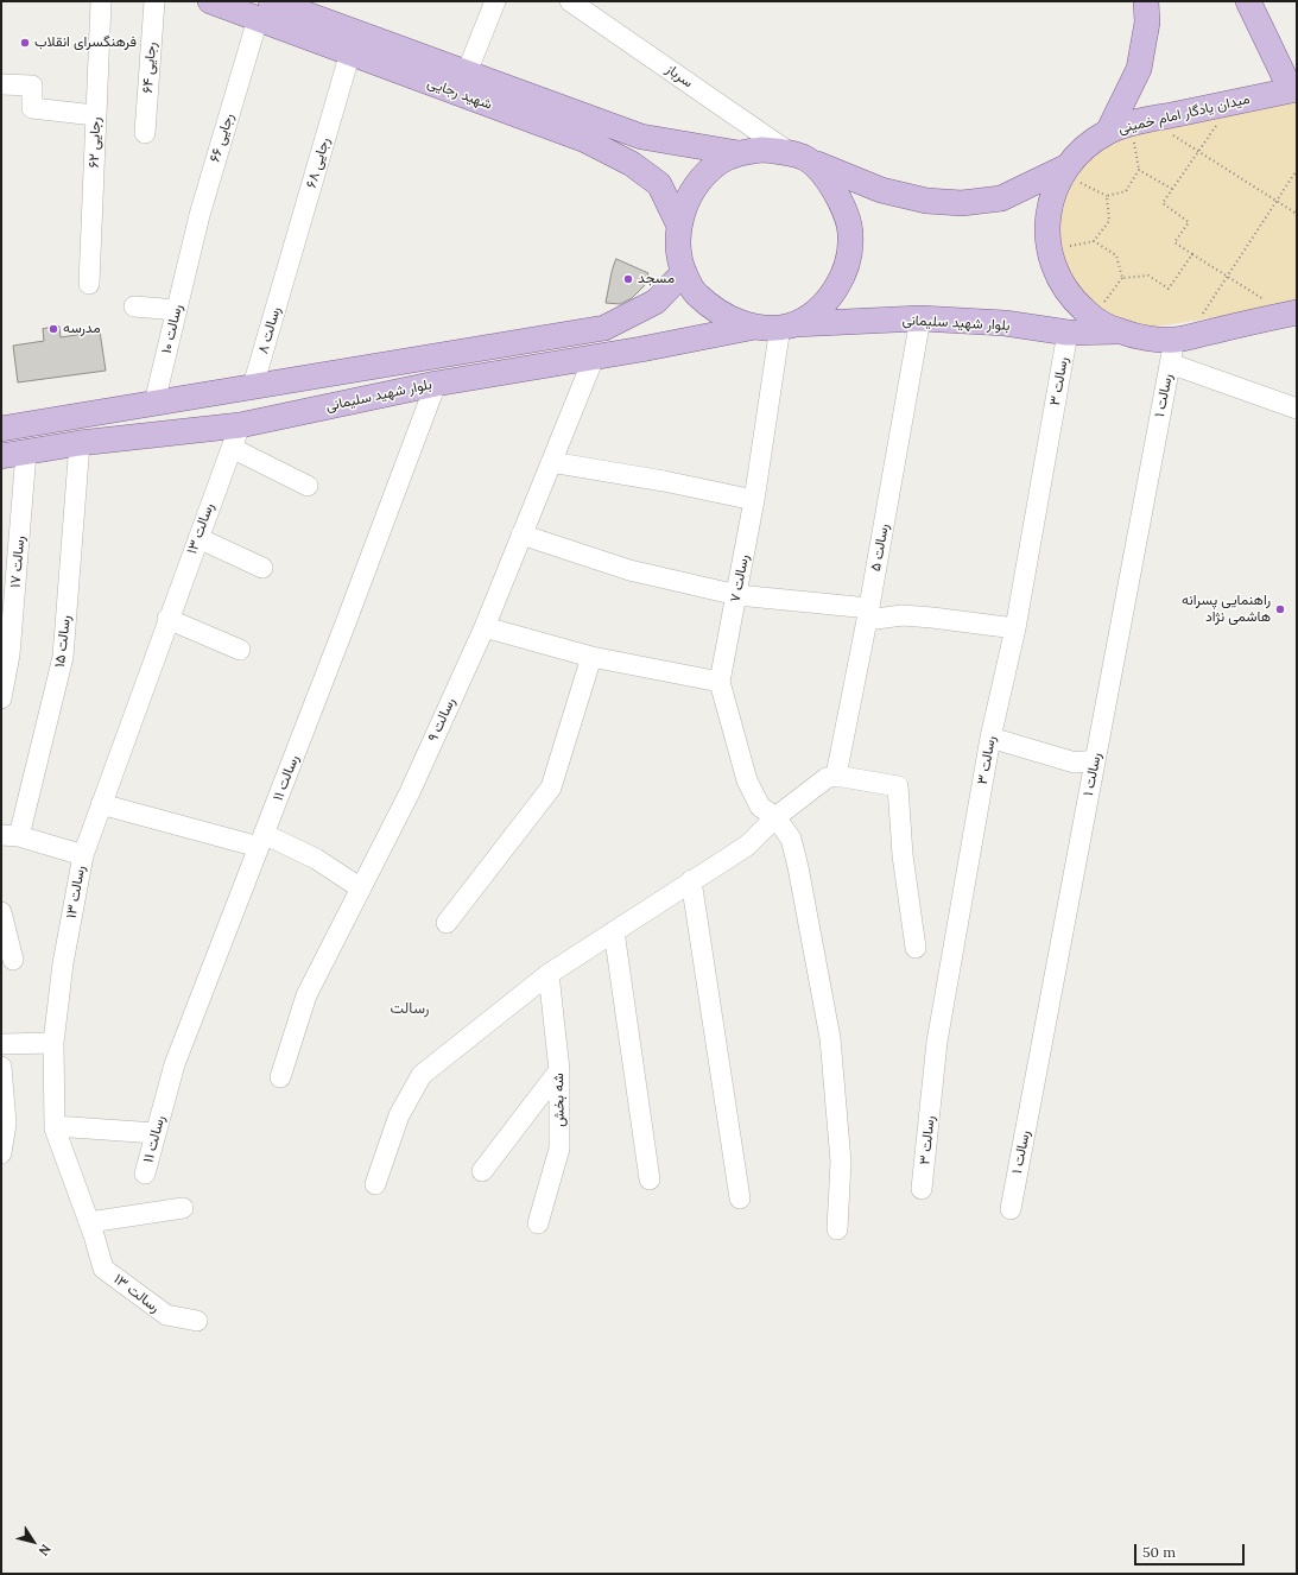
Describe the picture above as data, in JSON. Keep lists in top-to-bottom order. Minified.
{"streets":{"main road":["شهید رجایی","میدان یادگار امام خمینی","بلوار شهید سلیمانی"],"street":["رجایی ۶۴","سرباز","رجایی ۶۶","رجایی ۶۲","رجایی ۶۸","رسالت ۱۰","رسالت ۸","رسالت ۳","رسالت ۱","رسالت ۱۳","رسالت ۵","رسالت ۱۷","رسالت ۷","رسالت ۱۵","رسالت ۹","رسالت ۱۱","شه بخش"]},"crossings":[["شهید رجایی","رجایی ۶۶"],["شهید رجایی","رجایی ۶۸"],["میدان یادگار امام خمینی","بلوار شهید سلیمانی"],["میدان یادگار امام خمینی","رسالت ۱"],["رجایی ۶۶","رسالت ۱۰"],["رجایی ۶۸","رسالت ۸"],["بلوار شهید سلیمانی","رسالت ۱۰"],["بلوار شهید سلیمانی","رسالت ۸"],["بلوار شهید سلیمانی","رسالت ۳"],["بلوار شهید سلیمانی","رسالت ۱۳"],["بلوار شهید سلیمانی","رسالت ۵"],["بلوار شهید سلیمانی","رسالت ۱۷"],["بلوار شهید سلیمانی","رسالت ۷"],["بلوار شهید سلیمانی","رسالت ۱۵"],["بلوار شهید سلیمانی","رسالت ۹"],["بلوار شهید سلیمانی","رسالت ۱۱"]],"districts":["رسالت"],"places":["فرهنگسرای انقلاب","مسجد","مدرسه","راهنمایی پسرانه هاشمی نژاد"],"scale_bar":"50 m","north":"bottom right"}
